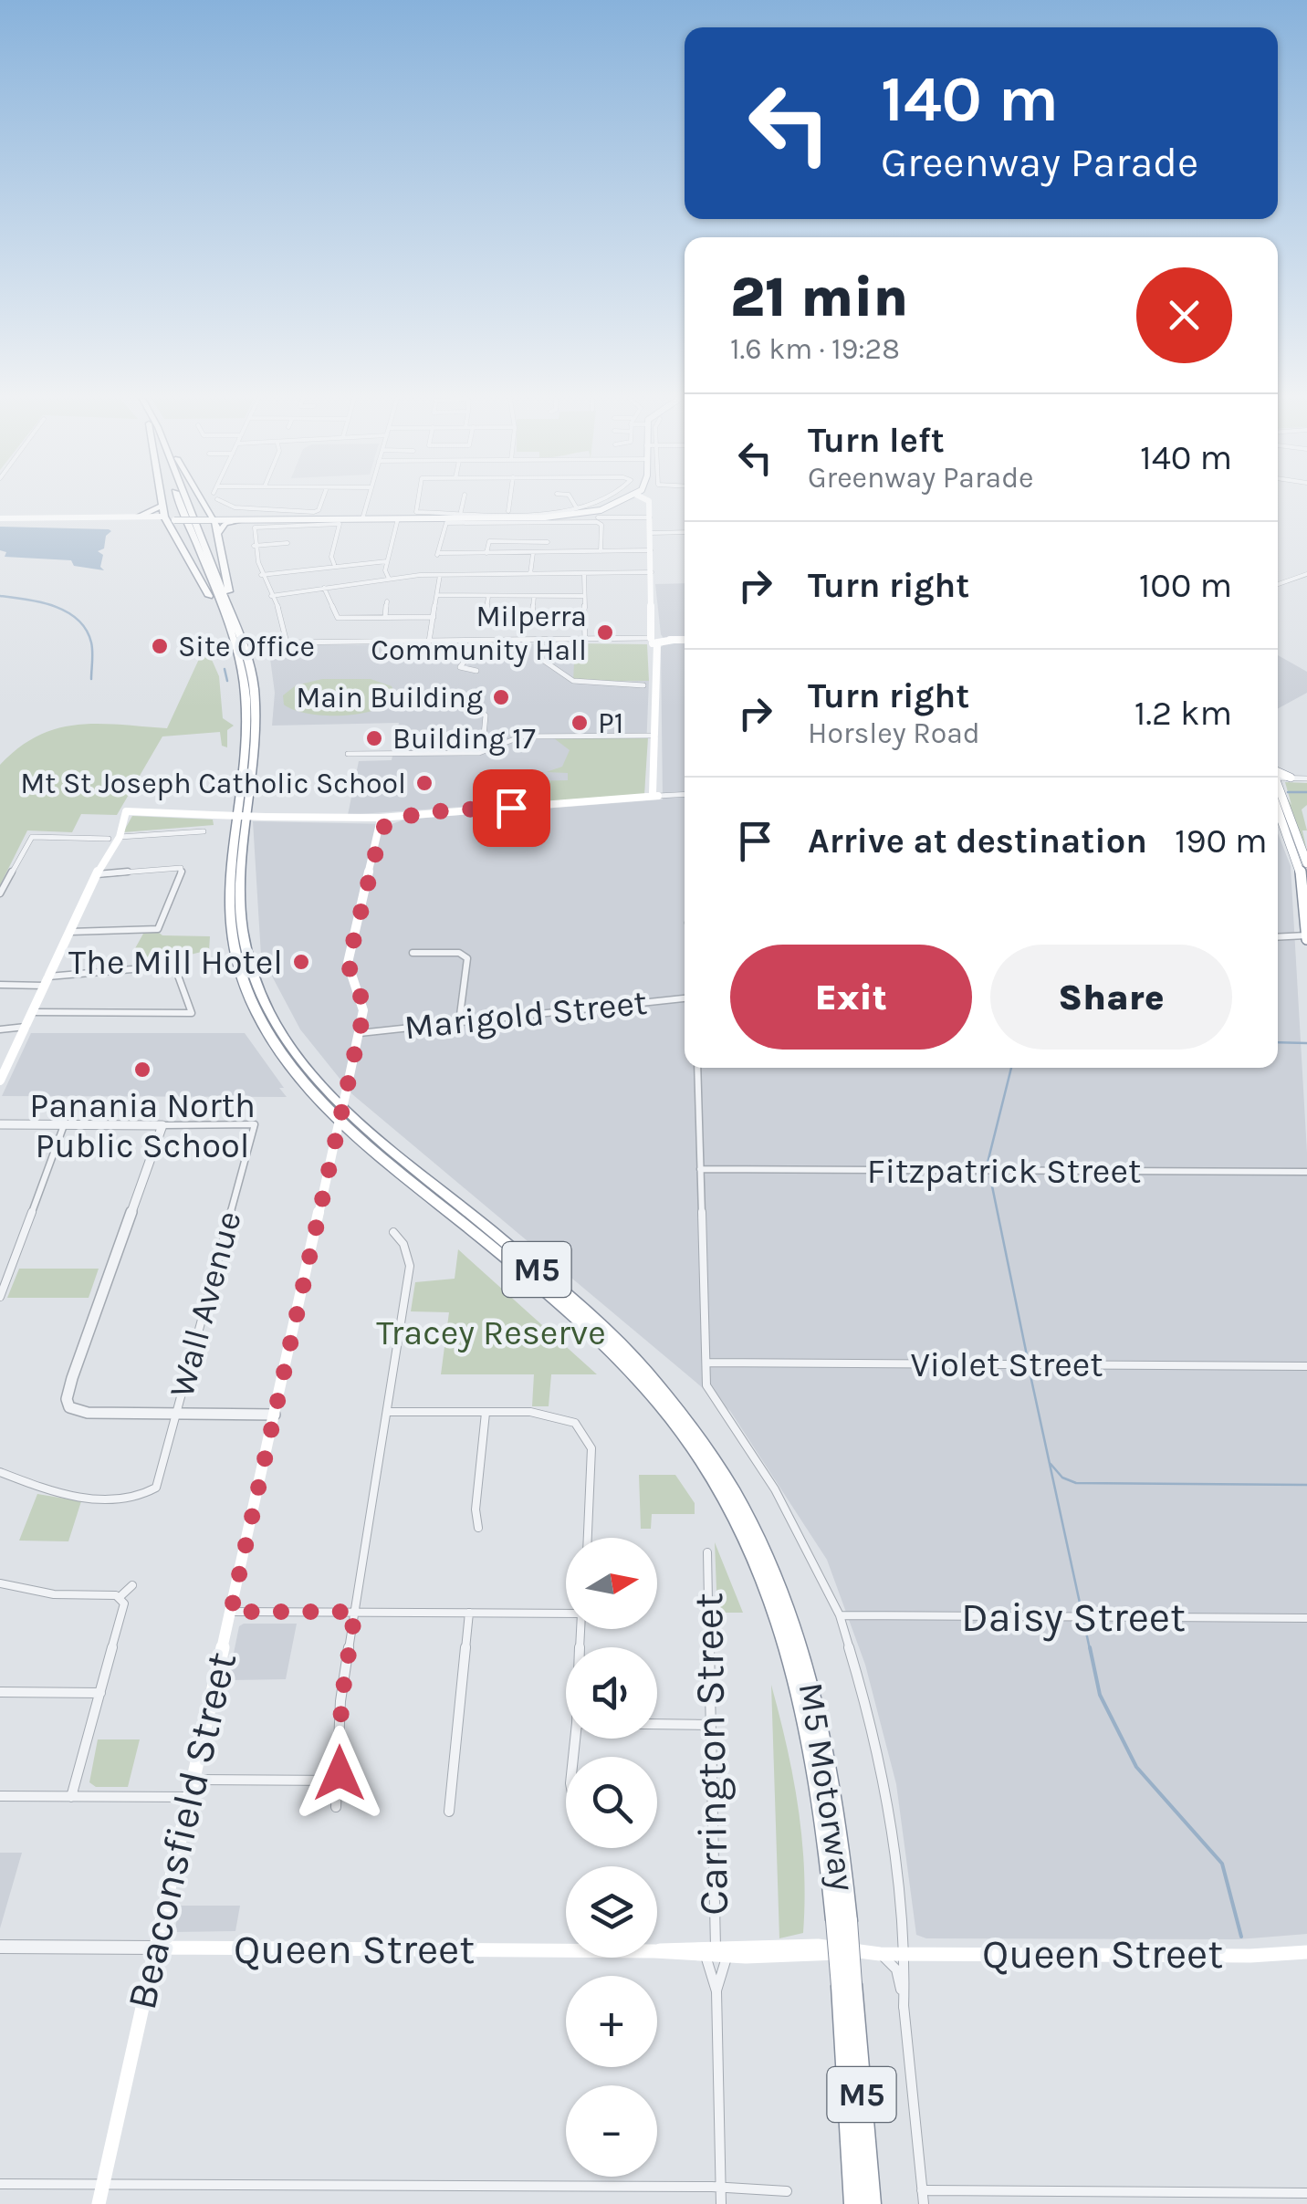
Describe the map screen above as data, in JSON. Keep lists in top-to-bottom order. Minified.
{"streets":{"highway":["M5","M5 Motorway"],"main road":["Beaconsfield Street","Queen Street"],"street":["Marigold Street","Fitzpatrick Street","Wall Avenue","Violet Street","Daisy Street","Carrington Street"]},"crossings":[["Marigold Street","Beaconsfield Street"],["Carrington Street","Queen Street"],["Beaconsfield Street","Queen Street"]],"parks":["Tracey Reserve"],"places":["Milperra Community Hall","Site Office","Main Building","P1","Building 17","Mt St Joseph Catholic School","The Mill Hotel","Panania North Public School"],"north":"right","page":{"turn":["140 m","Greenway Parade"],"heading":["21 min","1.6 km · 19:28"],"list":[{"name":"Turn left","note":"Greenway Parade","value":"140 m"},{"name":"Turn right","value":"100 m"},{"name":"Turn right","note":"Horsley Road","value":"1.2 km"},{"name":"Arrive at destination","value":"190 m"}],"buttons":["Exit","Share"],"map_buttons":["+","−"]}}
